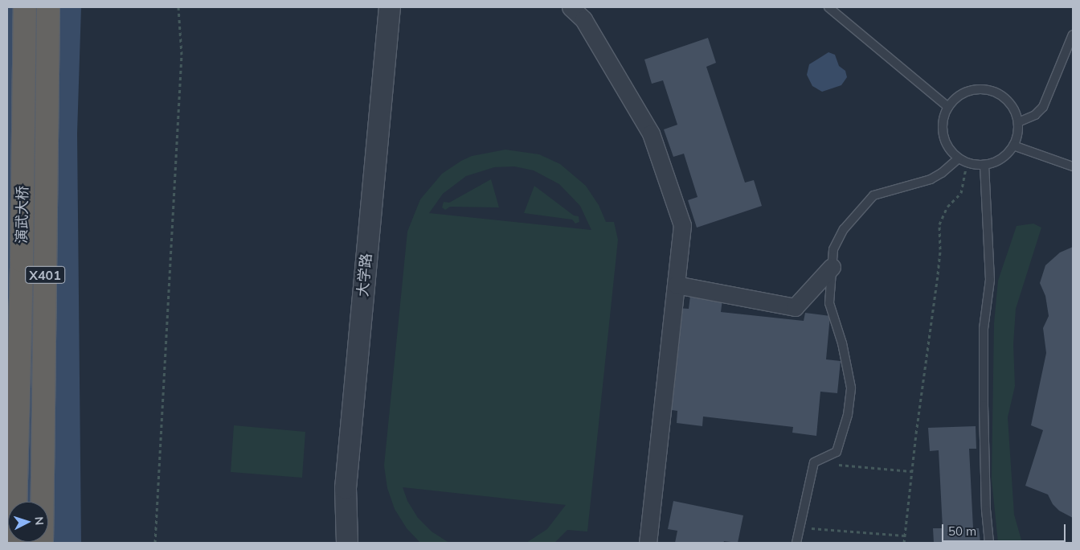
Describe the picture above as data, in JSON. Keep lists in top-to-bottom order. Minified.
{"streets":{"highway":["演武大桥","X401"],"street":["大学路"]},"scale_bar":"50 m","north":"right"}
